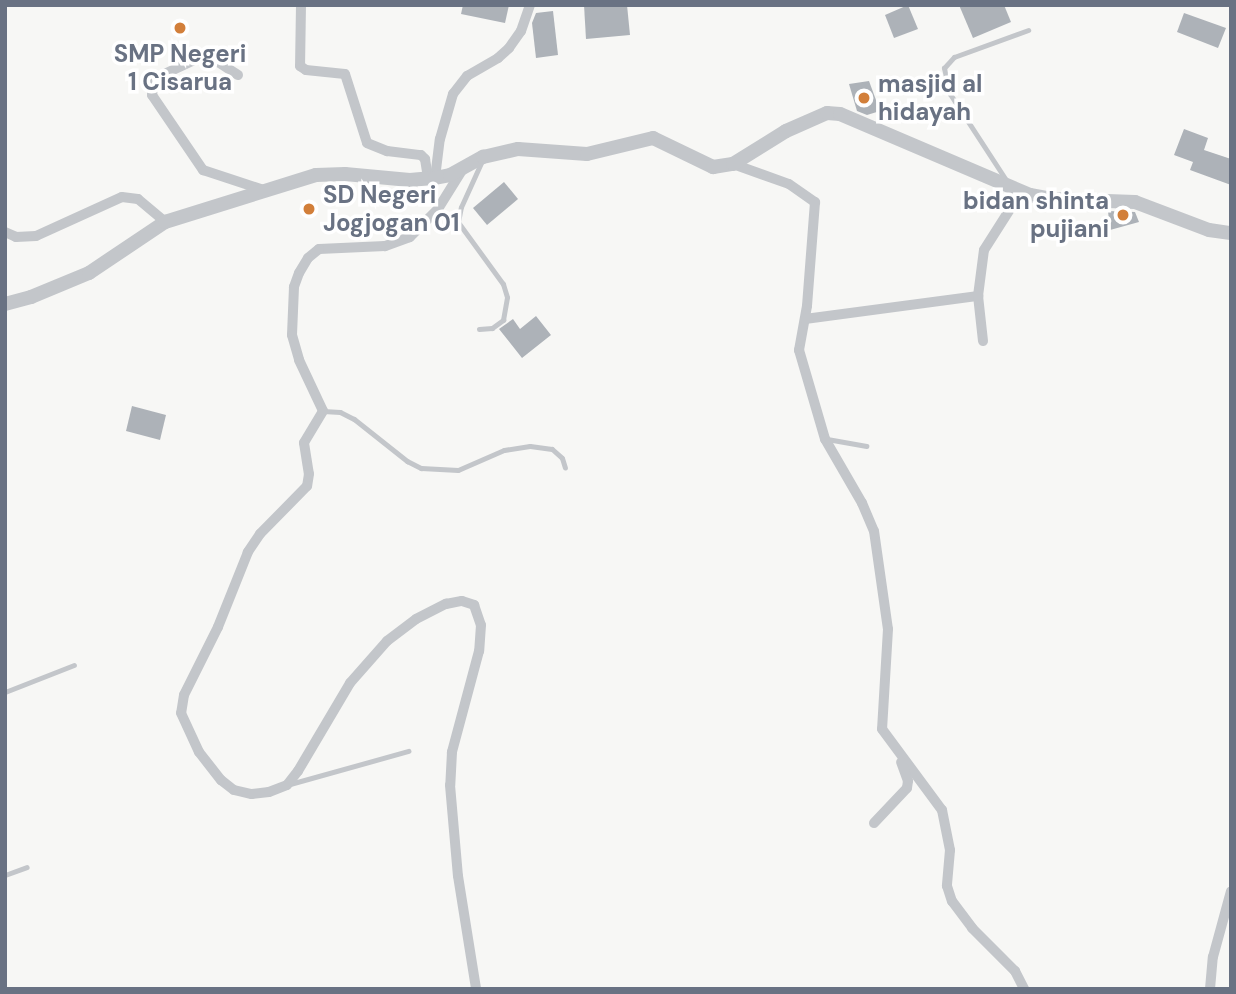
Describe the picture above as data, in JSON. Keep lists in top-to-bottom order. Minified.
{"places":["SMP Negeri 1 Cisarua","masjid al hidayah","SD Negeri Jogjogan 01","bidan shinta pujiani"]}
